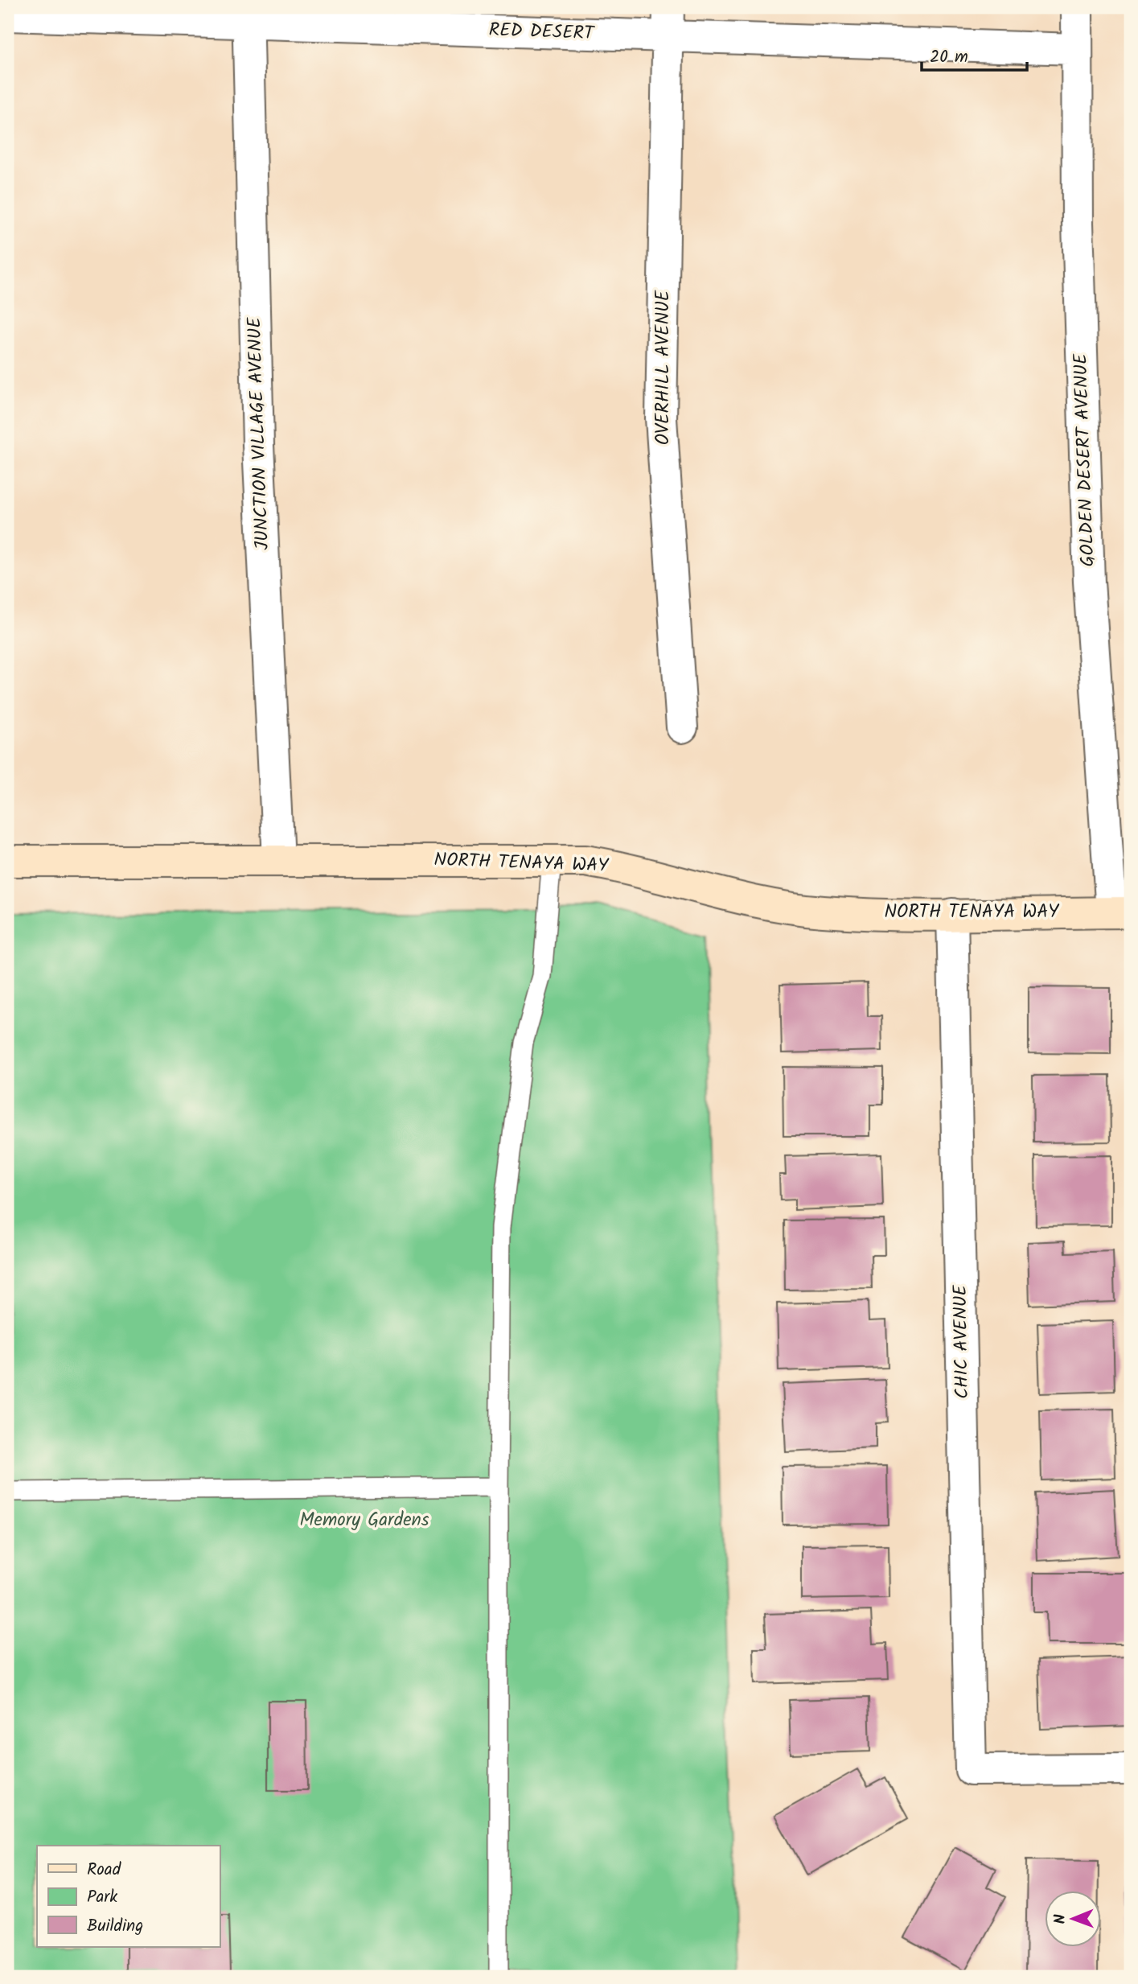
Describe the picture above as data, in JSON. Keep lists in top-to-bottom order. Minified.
{"streets":{"main road":["NORTH TENAYA WAY"],"street":["RED DESERT","OVERHILL AVENUE","JUNCTION VILLAGE AVENUE","GOLDEN DESERT AVENUE","CHIC AVENUE"]},"crossings":[["RED DESERT","OVERHILL AVENUE"],["RED DESERT","JUNCTION VILLAGE AVENUE"],["RED DESERT","GOLDEN DESERT AVENUE"],["JUNCTION VILLAGE AVENUE","NORTH TENAYA WAY"],["GOLDEN DESERT AVENUE","NORTH TENAYA WAY"],["NORTH TENAYA WAY","CHIC AVENUE"]],"parks":["Memory Gardens"],"legend":["Road","Park","Building"],"scale_bar":"20 m","north":"left"}
